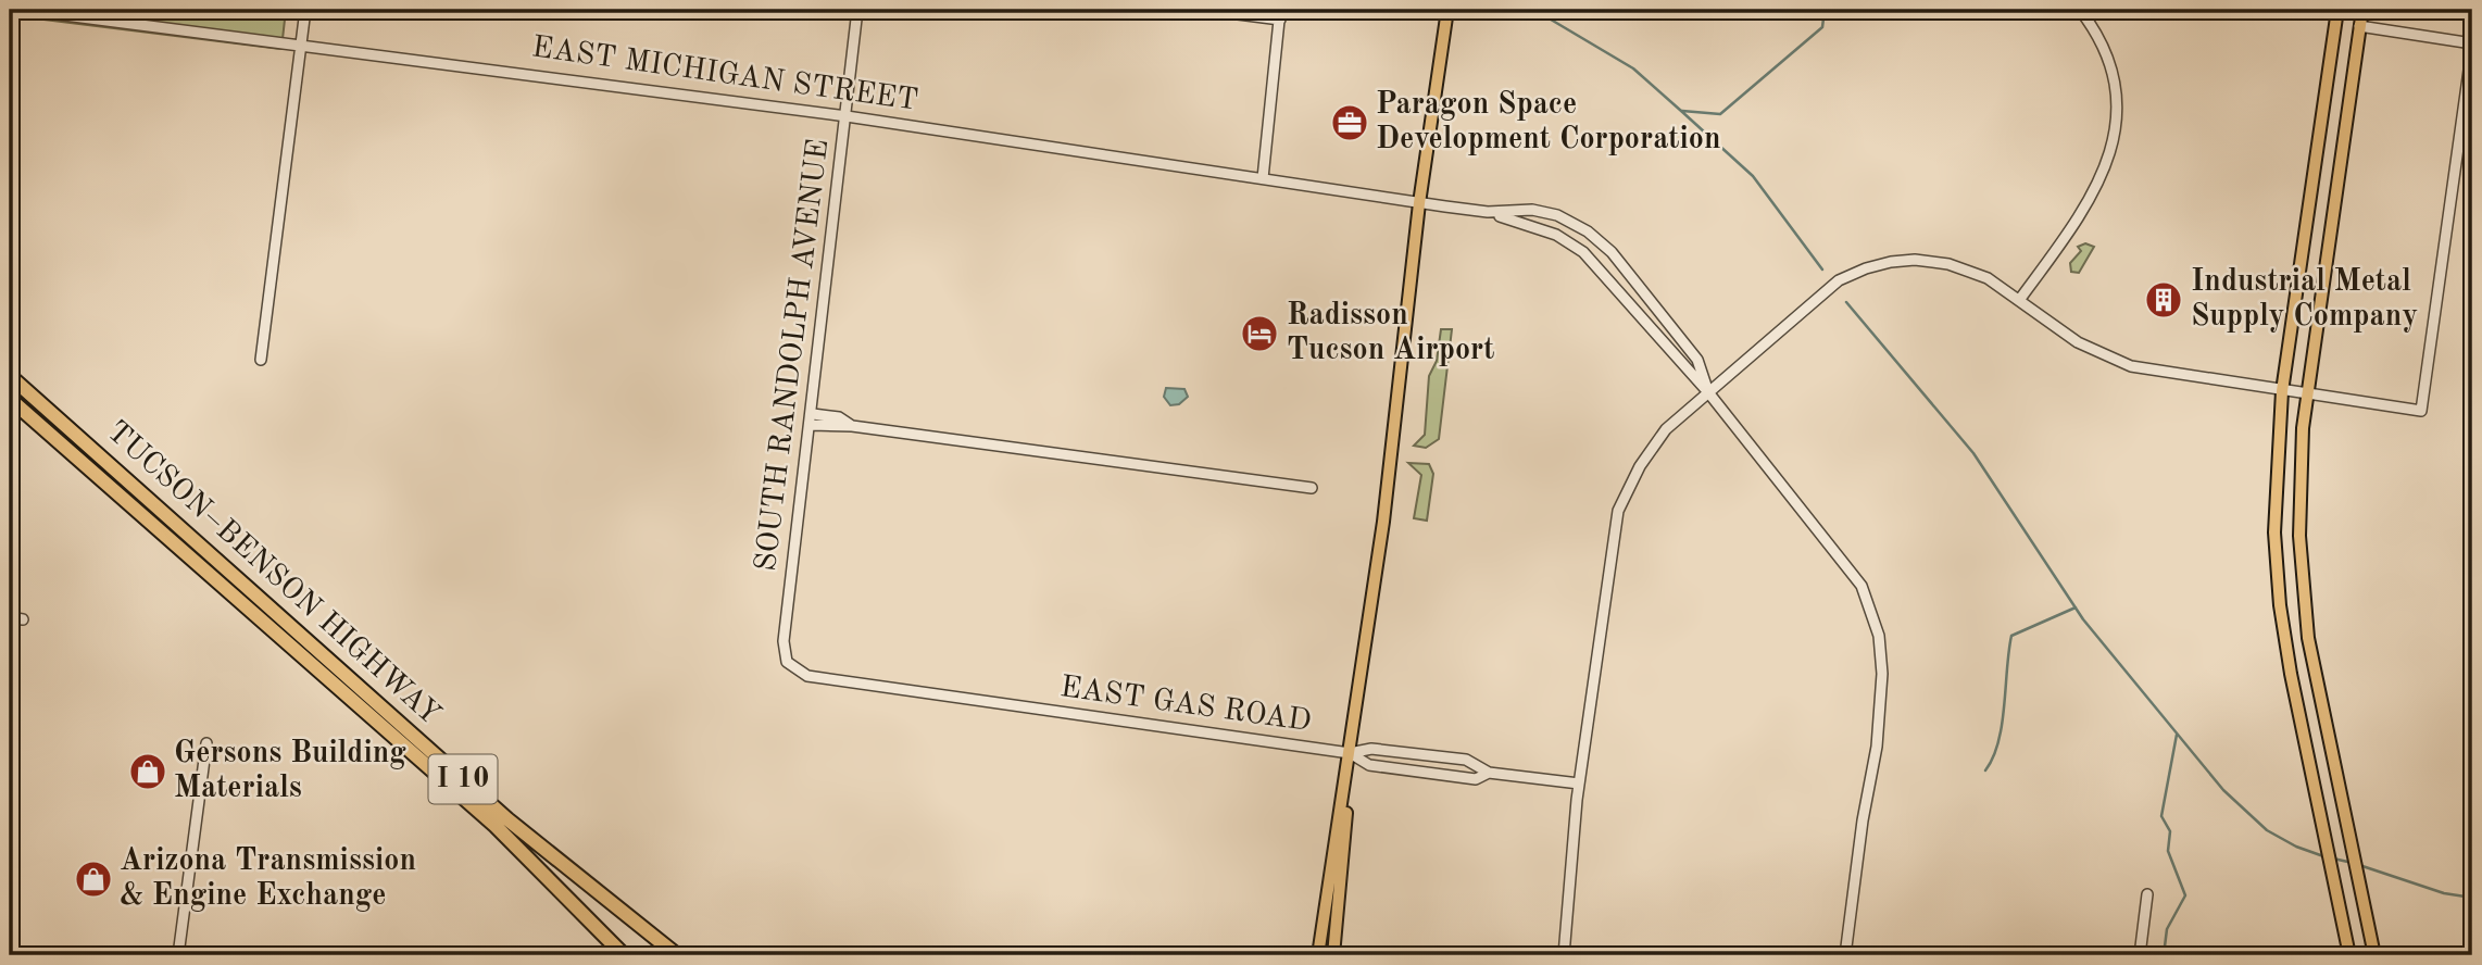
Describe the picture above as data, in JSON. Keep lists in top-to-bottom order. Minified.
{"streets":{"highway":["TUCSON–BENSON HIGHWAY","I 10"],"street":["EAST MICHIGAN STREET","SOUTH RANDOLPH AVENUE","EAST GAS ROAD"]},"crossings":[["EAST MICHIGAN STREET","SOUTH RANDOLPH AVENUE"],["SOUTH RANDOLPH AVENUE","EAST GAS ROAD"]],"places":{"office":["Paragon Space Development Corporation"],"building":["Industrial Metal Supply Company"],"hotel":["Radisson Tucson Airport"],"shop":["Gersons Building Materials","Arizona Transmission & Engine Exchange"]}}
